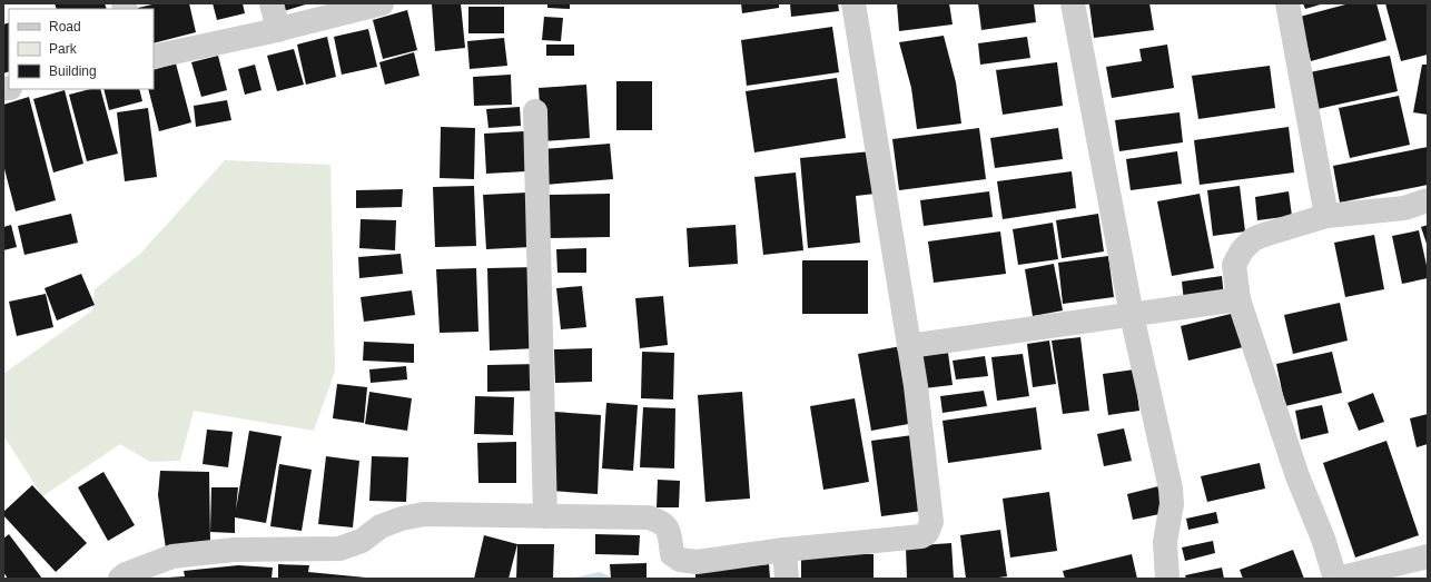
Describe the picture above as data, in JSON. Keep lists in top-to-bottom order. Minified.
{"legend":["Road","Park","Building"]}
